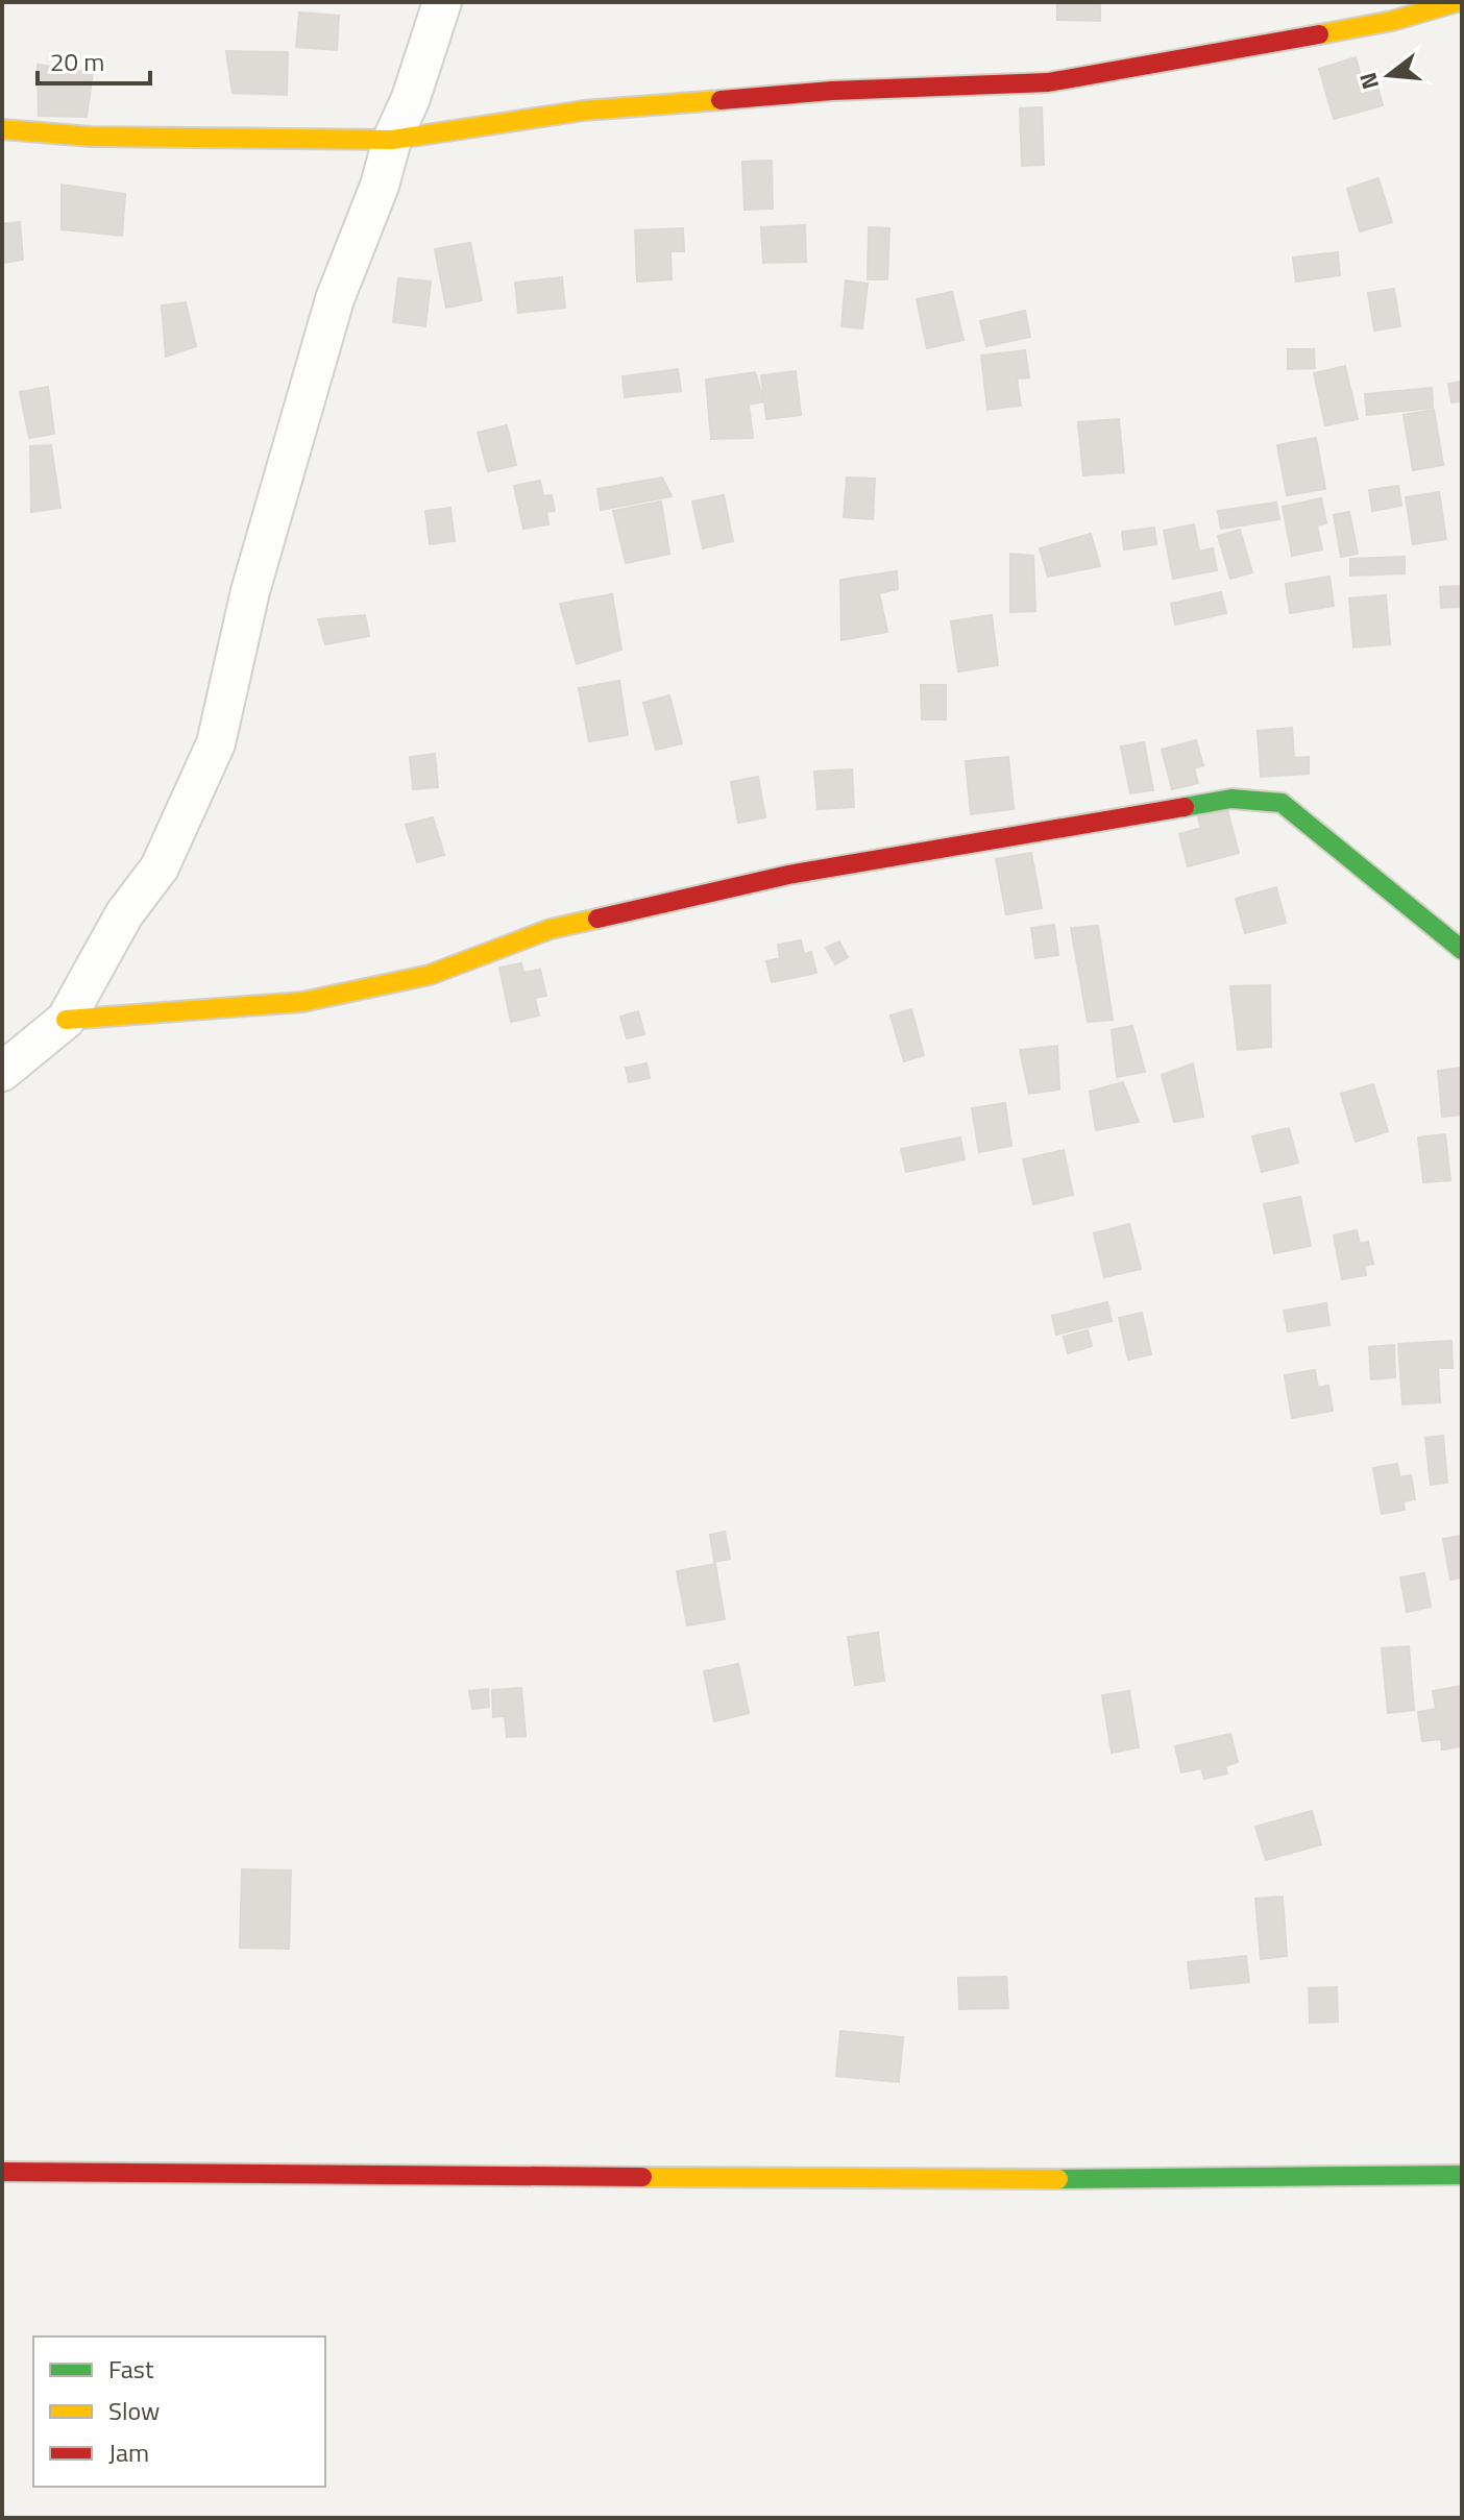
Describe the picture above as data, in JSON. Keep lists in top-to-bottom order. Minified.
{"legend":["Fast","Slow","Jam"],"scale_bar":"20 m","north":"left"}
